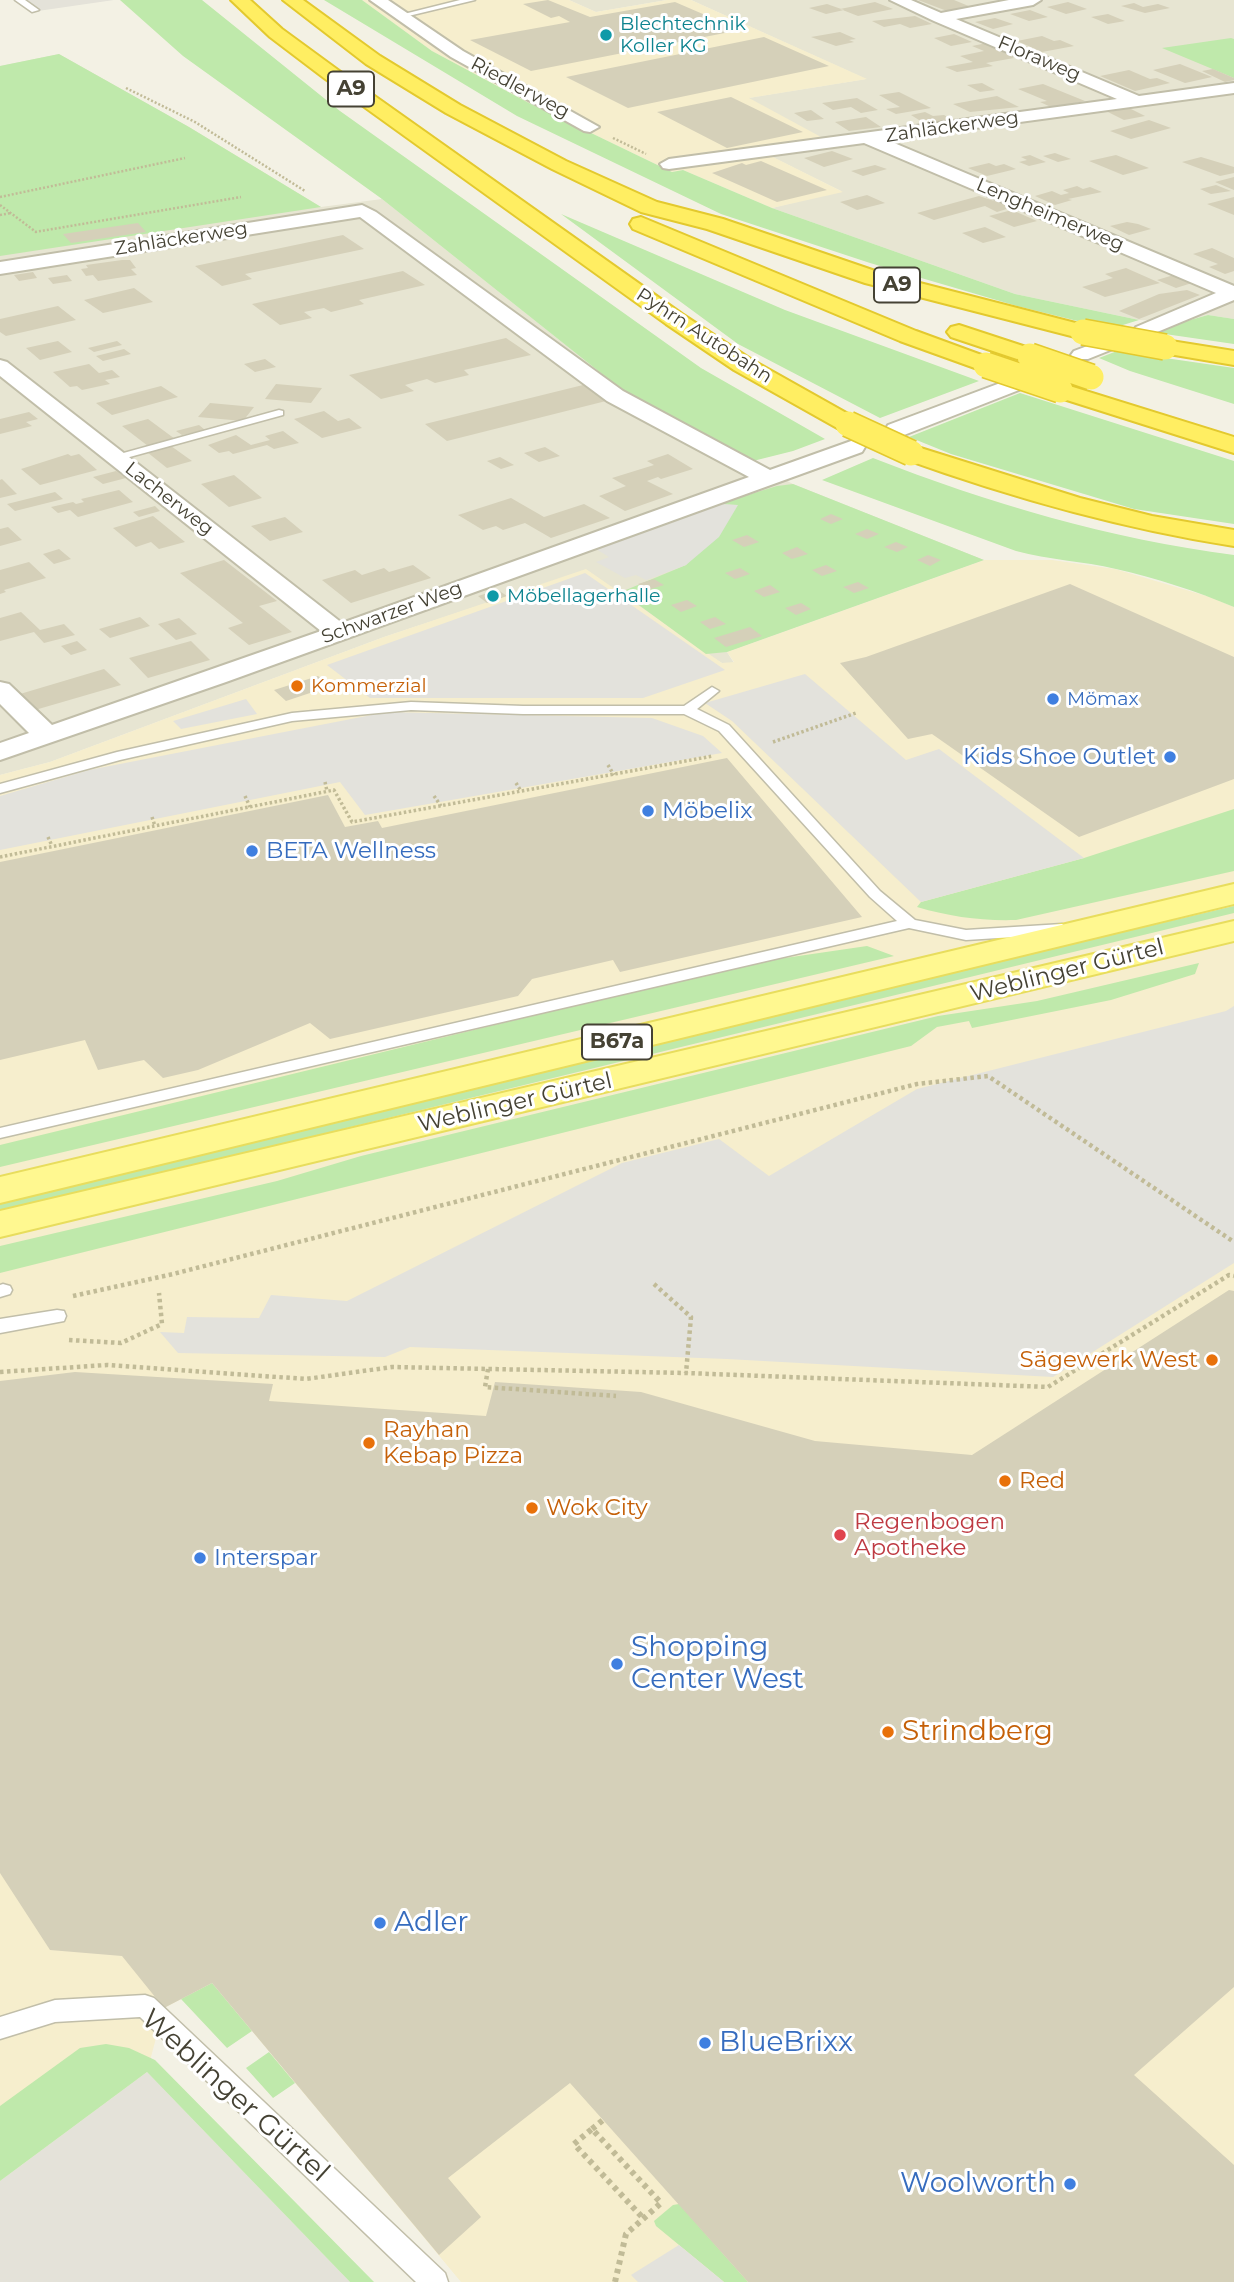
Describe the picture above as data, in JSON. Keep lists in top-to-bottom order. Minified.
{"streets":{"highway":["A9","Pyhrn Autobahn"],"main road":["Weblinger Gürtel","B67a"],"street":["Floraweg","Riedlerweg","Zahläckerweg","Lengheimerweg","Lacherweg","Schwarzer Weg"]},"crossings":[["Floraweg","Zahläckerweg"],["Riedlerweg","Zahläckerweg"],["Zahläckerweg","Lengheimerweg"],["Zahläckerweg","Schwarzer Weg"],["Pyhrn Autobahn","Schwarzer Weg"],["Lacherweg","Schwarzer Weg"]],"places":["Blechtechnik Koller KG","Möbellagerhalle","Kommerzial","Mömax","Kids Shoe Outlet","Möbelix","BETA Wellness","Sägewerk West","Rayhan Kebap Pizza","Red","Wok City","Regenbogen Apotheke","Interspar","Shopping Center West","Strindberg","Adler","BlueBrixx","Woolworth"]}
